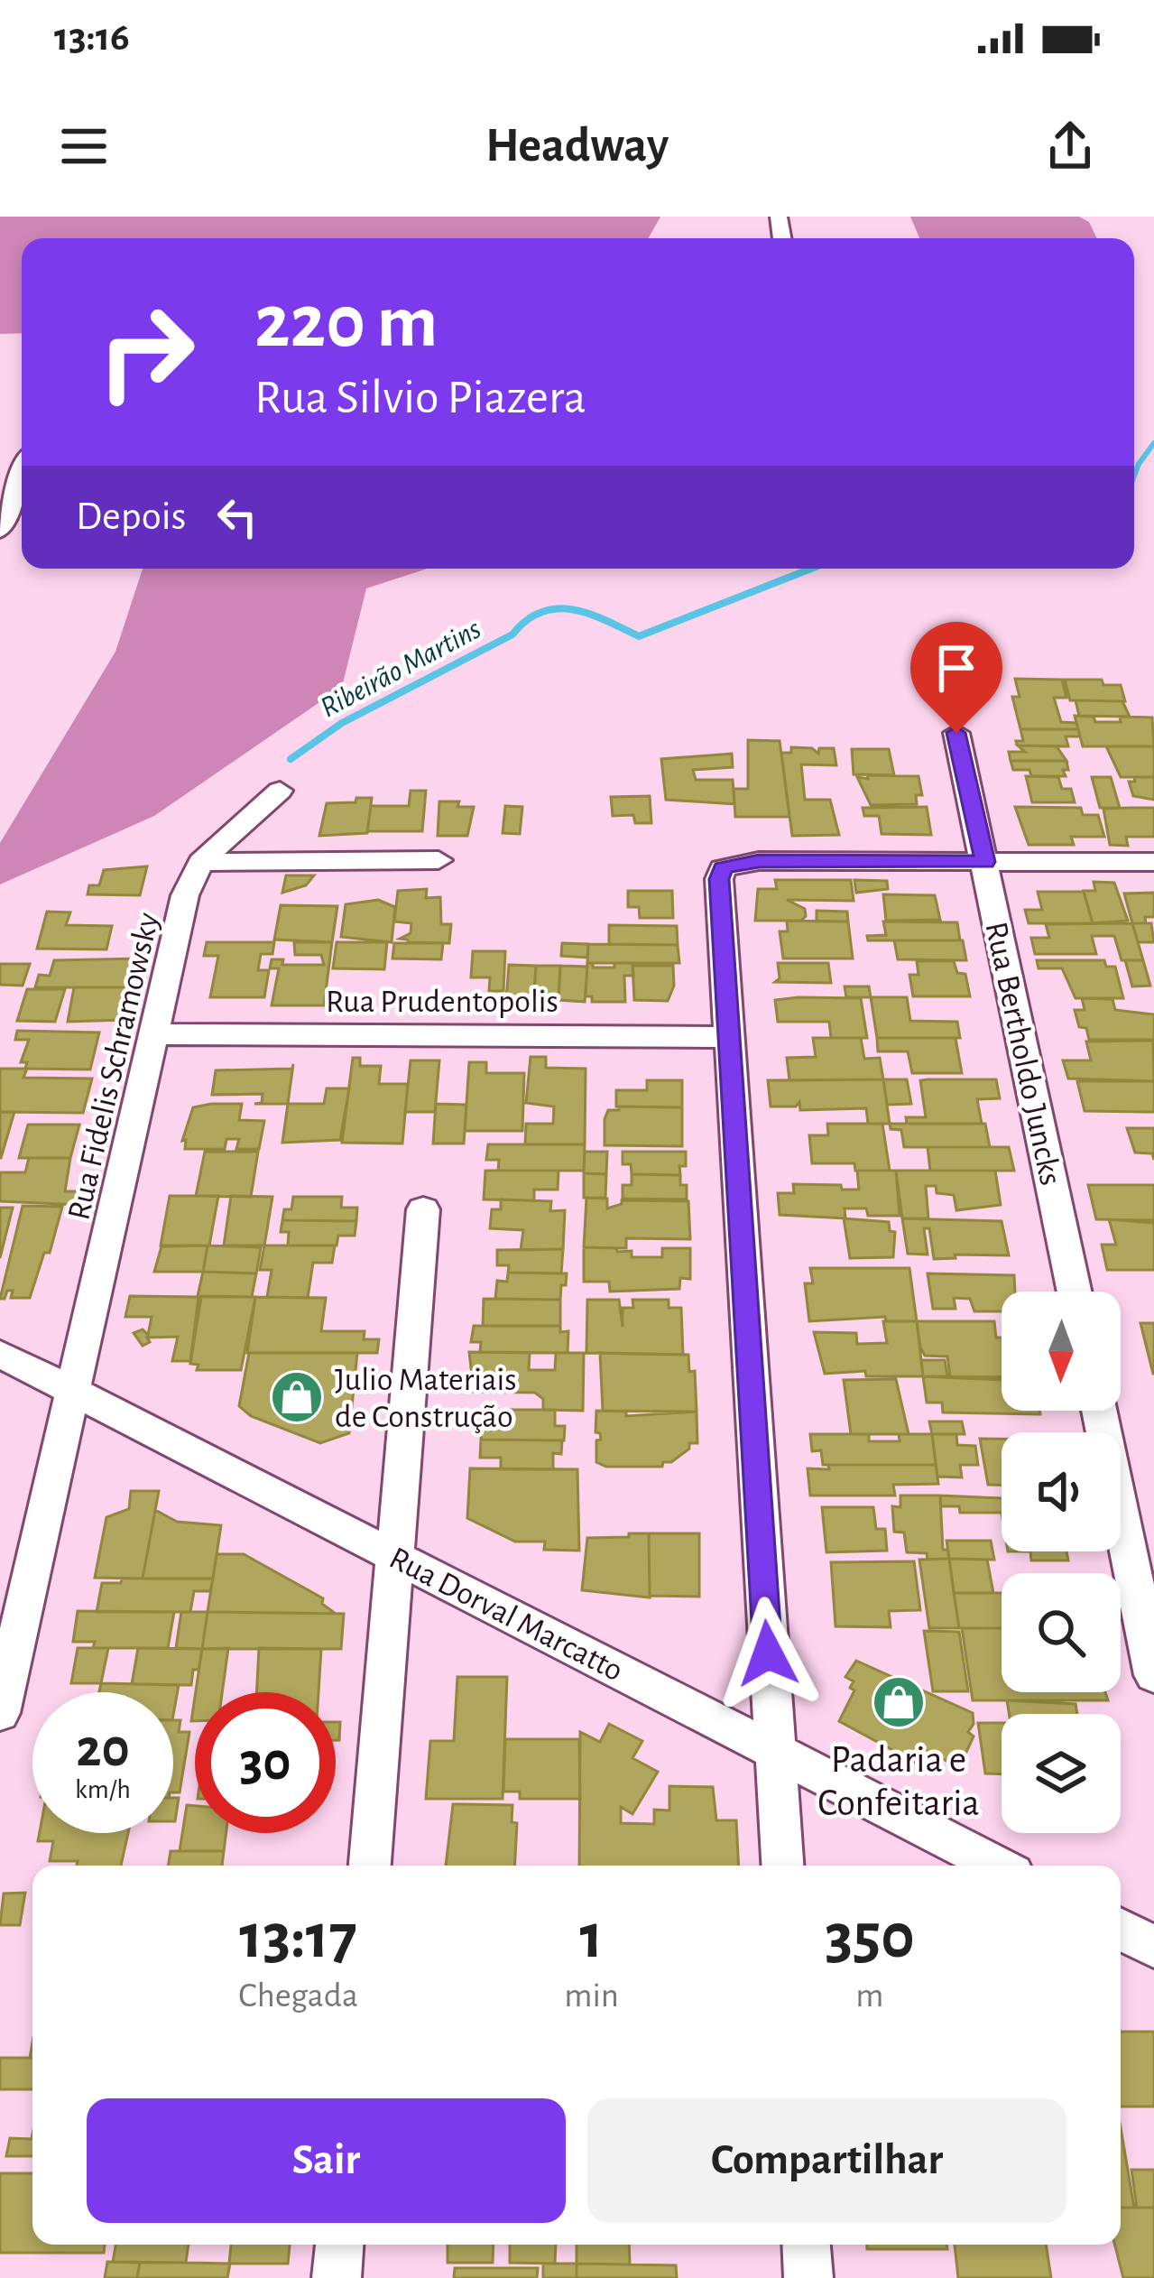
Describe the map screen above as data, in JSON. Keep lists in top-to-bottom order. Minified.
{"streets":{"street":["Rua Prudentopolis","Rua Bertholdo Juncks","Rua Fidelis Schramowsky","Rua Dorval Marcatto"]},"crossings":[["Rua Prudentopolis","Rua Fidelis Schramowsky"],["Rua Fidelis Schramowsky","Rua Dorval Marcatto"]],"water":["Ribeirão Martins"],"places":{"shop":["Julio Materiais de Construção","Padaria e Confeitaria"]},"north":"bottom","page":{"status":"13:16","header":"Headway","turn":["220 m","Rua Silvio Piazera"],"then":"Depois","speed":"20 km/h","limit":"30","eta":["13:17","Chegada","1","min","350","m"],"buttons":["Sair","Compartilhar"]}}
